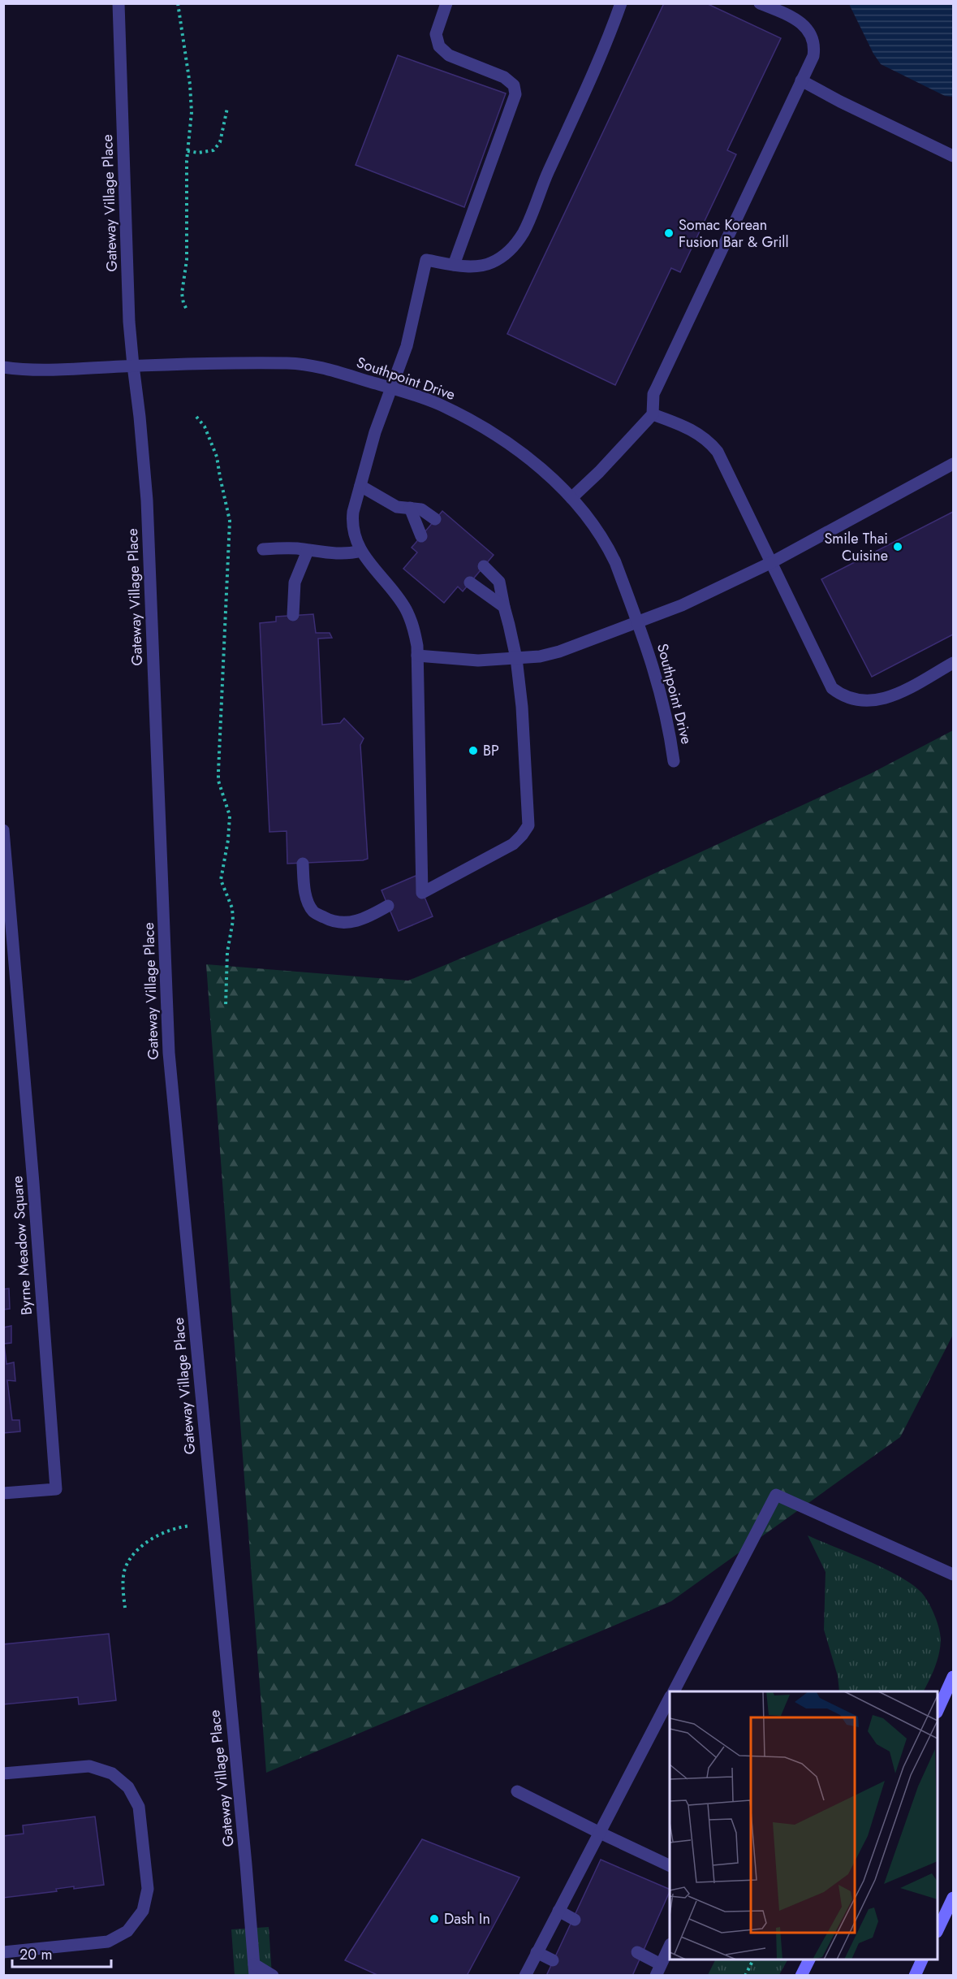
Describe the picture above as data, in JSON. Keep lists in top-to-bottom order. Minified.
{"streets":{"street":["Gateway Village Place","Southpoint Drive","Byrne Meadow Square"]},"crossings":[["Gateway Village Place","Southpoint Drive"]],"places":["Somac Korean Fusion Bar & Grill","Smile Thai Cuisine","BP","Dash In"],"scale_bar":"20 m"}
